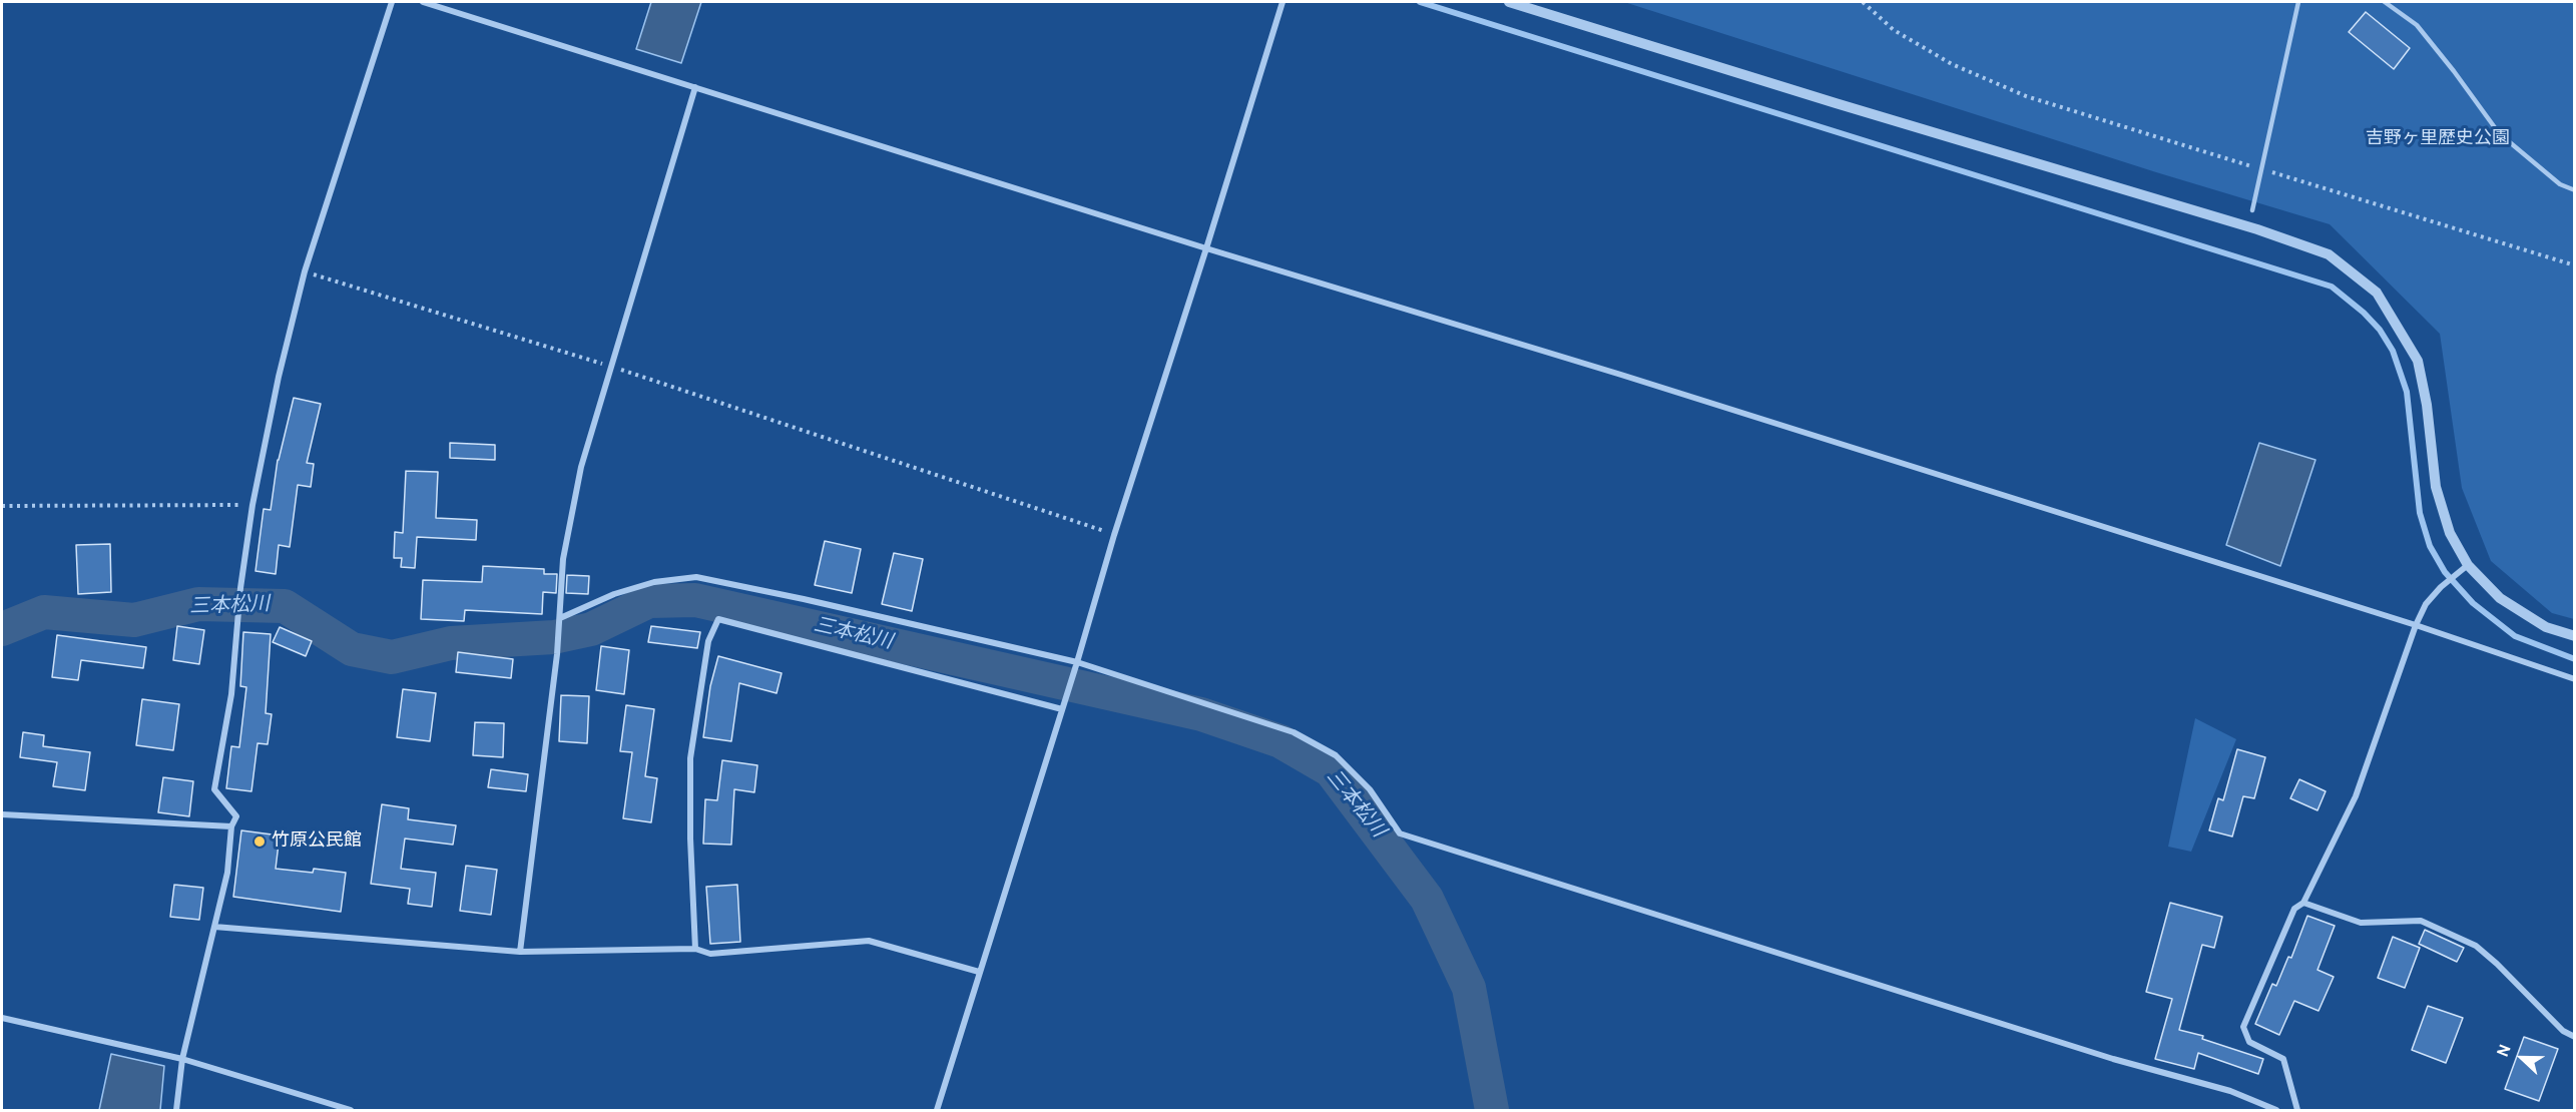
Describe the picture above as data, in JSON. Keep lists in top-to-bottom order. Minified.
{"water":["三本松川"],"parks":["吉野ヶ里歴史公園"],"places":["竹原公民館"],"north":"left"}
